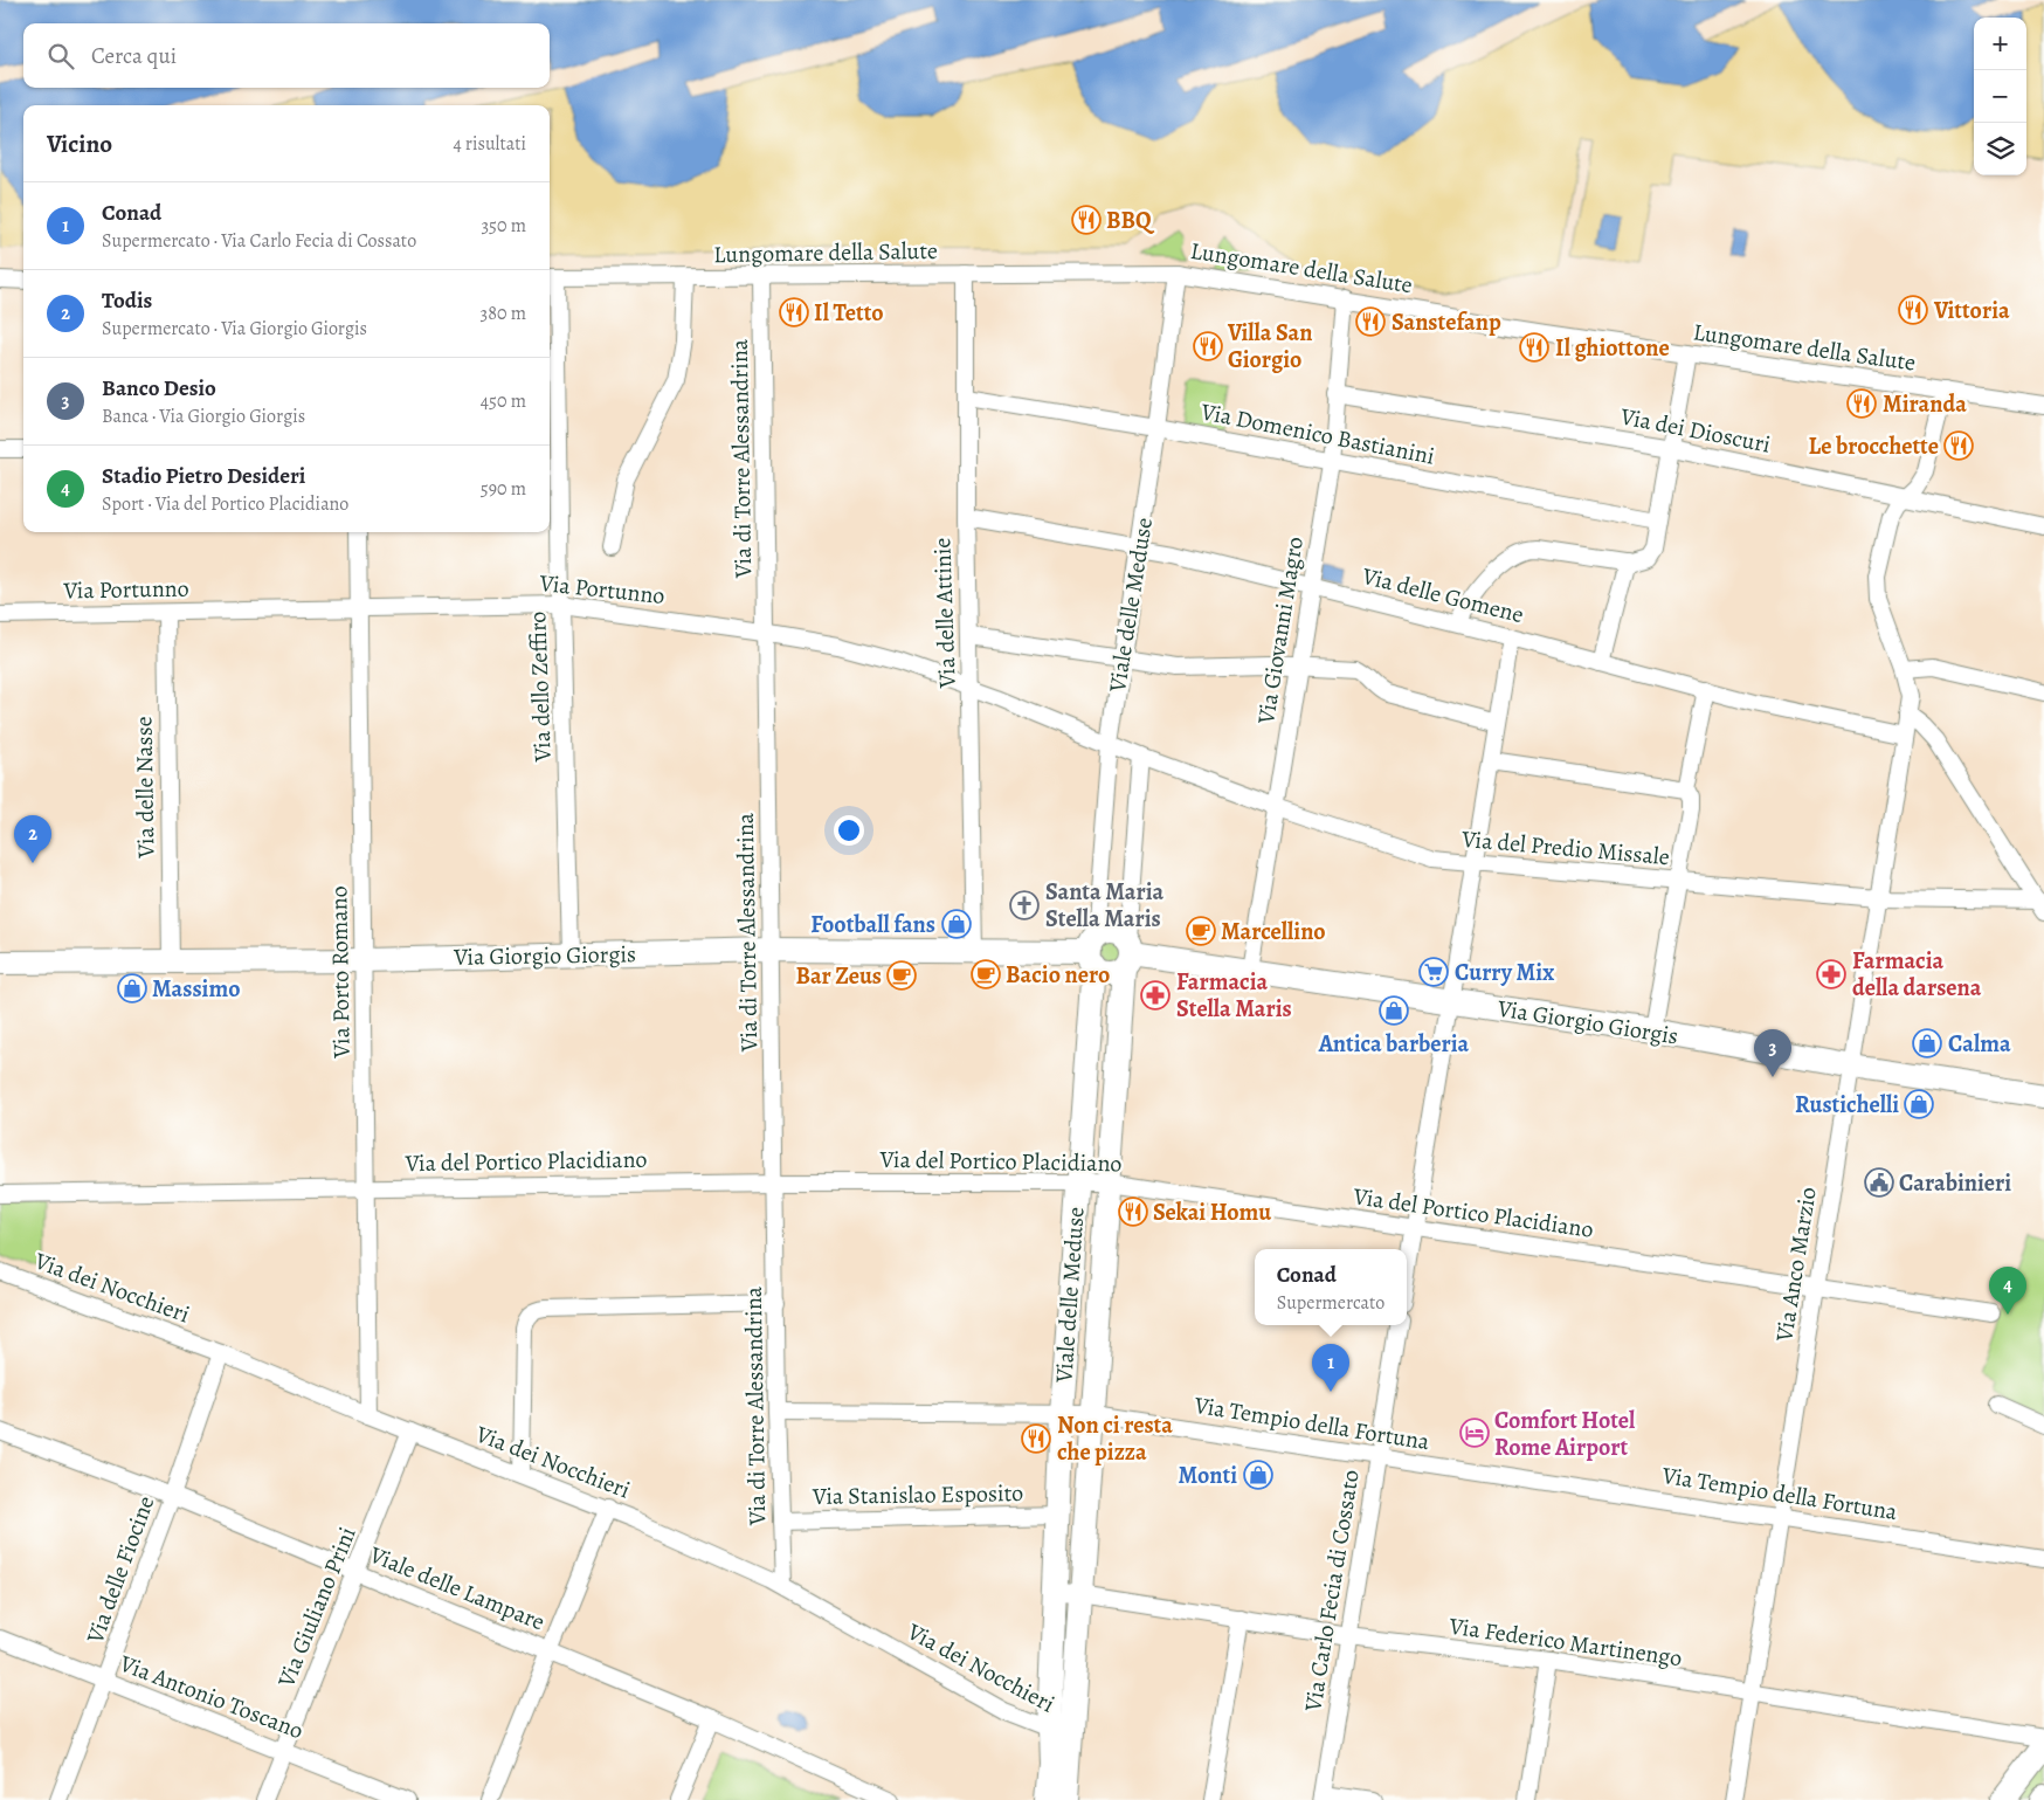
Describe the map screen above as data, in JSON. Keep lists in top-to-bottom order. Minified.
{"streets":{"street":["Lungomare della Salute","Via dei Dioscuri","Via Domenico Bastianini","Via di Torre Alessandrina","Via Portunno","Via delle Gomene","Viale delle Meduse","Via delle Attinie","Via Giovanni Magro","Via dello Zeffiro","Via delle Nasse","Via del Predio Missale","Via Giorgio Giorgis","Via Porto Romano","Via del Portico Placidiano","Via Anco Marzio","Via dei Nocchieri","Via Tempio della Fortuna","Via Stanislao Esposito","Via delle Fiocine","Viale delle Lampare","Via Carlo Fecia di Cossato","Via Giuliano Prini","Via Federico Martinengo","Via Antonio Toscano"]},"crossings":[["Lungomare della Salute","Via di Torre Alessandrina"],["Lungomare della Salute","Viale delle Meduse"],["Lungomare della Salute","Via delle Attinie"],["Lungomare della Salute","Via Giovanni Magro"],["Lungomare della Salute","Via dello Zeffiro"],["Via dei Dioscuri","Via Giovanni Magro"],["Via Domenico Bastianini","Viale delle Meduse"],["Via Domenico Bastianini","Via delle Attinie"],["Via Domenico Bastianini","Via Giovanni Magro"],["Via di Torre Alessandrina","Via Portunno"],["Via di Torre Alessandrina","Via Giorgio Giorgis"],["Via di Torre Alessandrina","Via del Portico Placidiano"],["Via di Torre Alessandrina","Via dei Nocchieri"],["Via di Torre Alessandrina","Via Tempio della Fortuna"],["Via di Torre Alessandrina","Via Stanislao Esposito"],["Via Portunno","Viale delle Meduse"],["Via Portunno","Via delle Attinie"],["Via Portunno","Via dello Zeffiro"],["Via Portunno","Via delle Nasse"],["Via Portunno","Via del Predio Missale"],["Via Portunno","Via Porto Romano"],["Via delle Gomene","Viale delle Meduse"],["Via delle Gomene","Via delle Attinie"],["Via delle Gomene","Via Giovanni Magro"],["Via delle Gomene","Via Anco Marzio"],["Viale delle Meduse","Via del Predio Missale"],["Viale delle Meduse","Via Giorgio Giorgis"],["Viale delle Meduse","Via del Portico Placidiano"],["Viale delle Meduse","Via dei Nocchieri"],["Viale delle Meduse","Via Tempio della Fortuna"],["Viale delle Meduse","Via Stanislao Esposito"],["Viale delle Meduse","Via Federico Martinengo"],["Via delle Attinie","Via Giorgio Giorgis"],["Via Giovanni Magro","Via del Predio Missale"],["Via Giovanni Magro","Via Giorgio Giorgis"],["Via dello Zeffiro","Via Giorgio Giorgis"],["Via delle Nasse","Via Giorgio Giorgis"],["Via del Predio Missale","Via Anco Marzio"],["Via Giorgio Giorgis","Via Porto Romano"],["Via Giorgio Giorgis","Via Anco Marzio"],["Via Porto Romano","Via del Portico Placidiano"],["Via Porto Romano","Via dei Nocchieri"],["Via del Portico Placidiano","Via Anco Marzio"],["Via Anco Marzio","Via Tempio della Fortuna"],["Via Anco Marzio","Via Federico Martinengo"],["Via dei Nocchieri","Via delle Fiocine"],["Via dei Nocchieri","Via Giuliano Prini"],["Via Tempio della Fortuna","Via Carlo Fecia di Cossato"],["Via delle Fiocine","Viale delle Lampare"],["Via delle Fiocine","Via Antonio Toscano"],["Viale delle Lampare","Via Giuliano Prini"],["Via Carlo Fecia di Cossato","Via Federico Martinengo"],["Via Giuliano Prini","Via Antonio Toscano"]],"places":{"restaurant":["BBQ","Vittoria","Il Tetto","Sanstefanp","Villa San Giorgio","Il ghiottone","Miranda","Le brocchette","Sekai Homu","Non ci resta che pizza"],"church":["Santa Maria Stella Maris"],"shop":["Football fans","Massimo","Antica barberia","Calma","Rustichelli","Monti"],"cafe":["Marcellino","Bacio nero","Bar Zeus"],"supermarket":["Curry Mix"],"pharmacy":["Farmacia della darsena","Farmacia Stella Maris"],"public building":["Carabinieri"],"hotel":["Comfort Hotel Rome Airport"]},"page":{"map_buttons":["+","−"],"search":"Cerca qui","heading":["Vicino","4 risultati"],"list":[{"mark":"1","name":"Conad","note":"Supermercato · Via Carlo Fecia di Cossato","value":"350 m"},{"mark":"2","name":"Todis","note":"Supermercato · Via Giorgio Giorgis","value":"380 m"},{"mark":"3","name":"Banco Desio","note":"Banca · Via Giorgio Giorgis","value":"450 m"},{"mark":"4","name":"Stadio Pietro Desideri","note":"Sport · Via del Portico Placidiano","value":"590 m"}],"pins":["2","3","4","1"],"popup":["Conad","Supermercato"]}}
